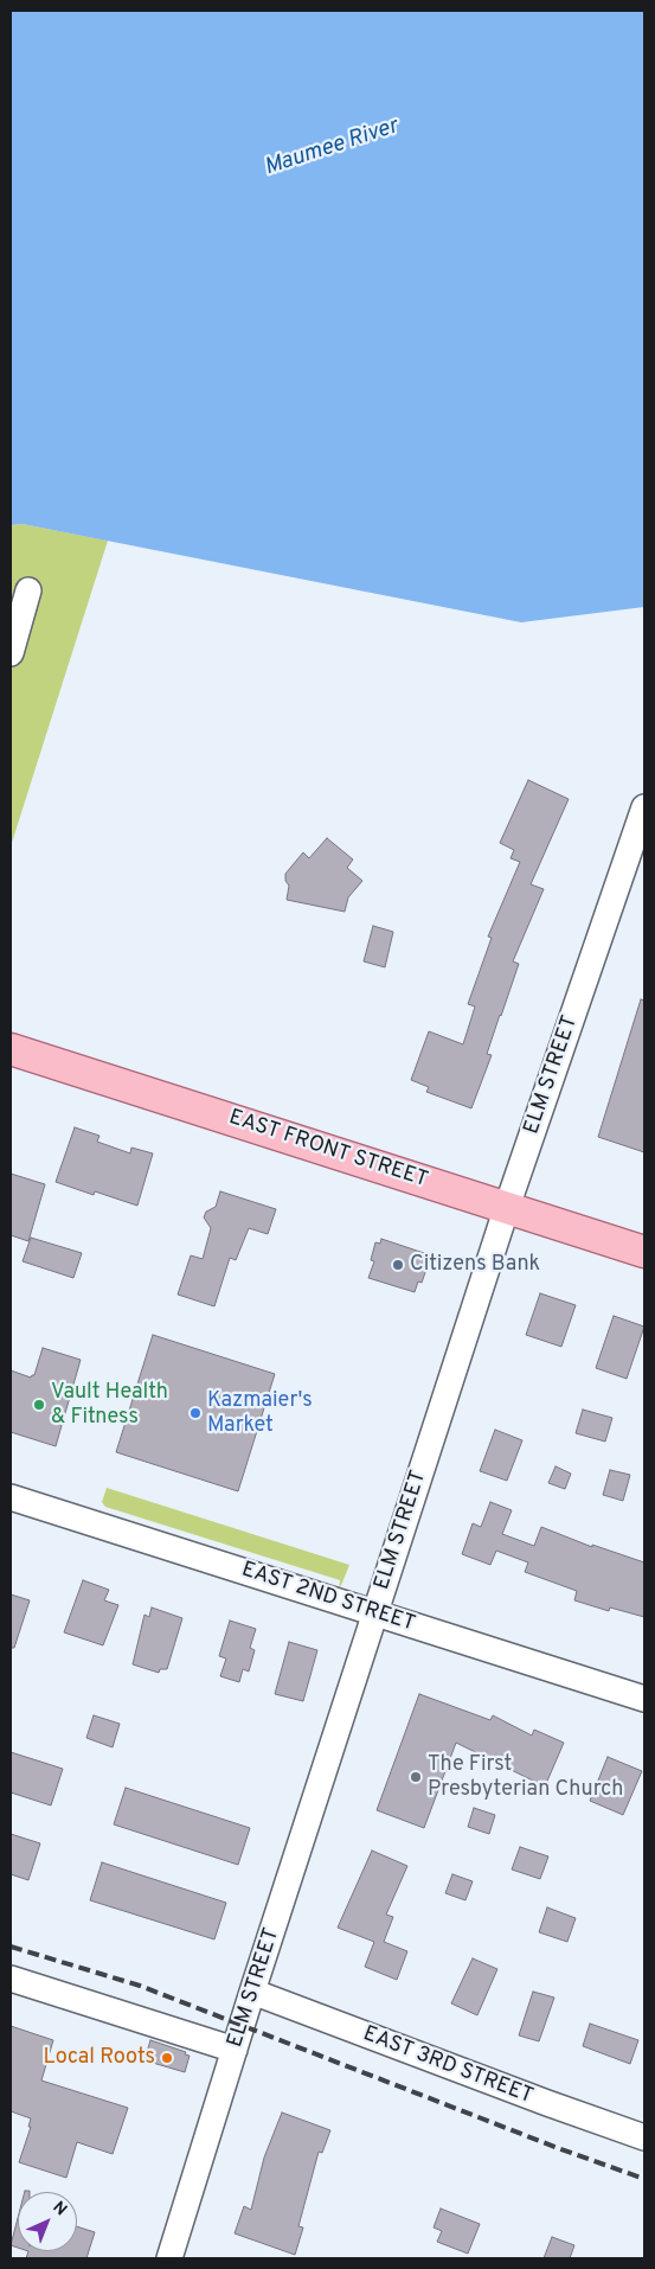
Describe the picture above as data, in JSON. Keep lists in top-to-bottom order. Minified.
{"streets":{"main road":["EAST FRONT STREET"],"street":["ELM STREET","EAST 2ND STREET","EAST 3RD STREET"]},"crossings":[["ELM STREET","EAST FRONT STREET"],["ELM STREET","EAST 2ND STREET"],["ELM STREET","EAST 3RD STREET"]],"water":["Maumee River"],"places":["Citizens Bank","Vault Health & Fitness","Kazmaier's Market","The First Presbyterian Church","Local Roots"],"north":"top right"}
